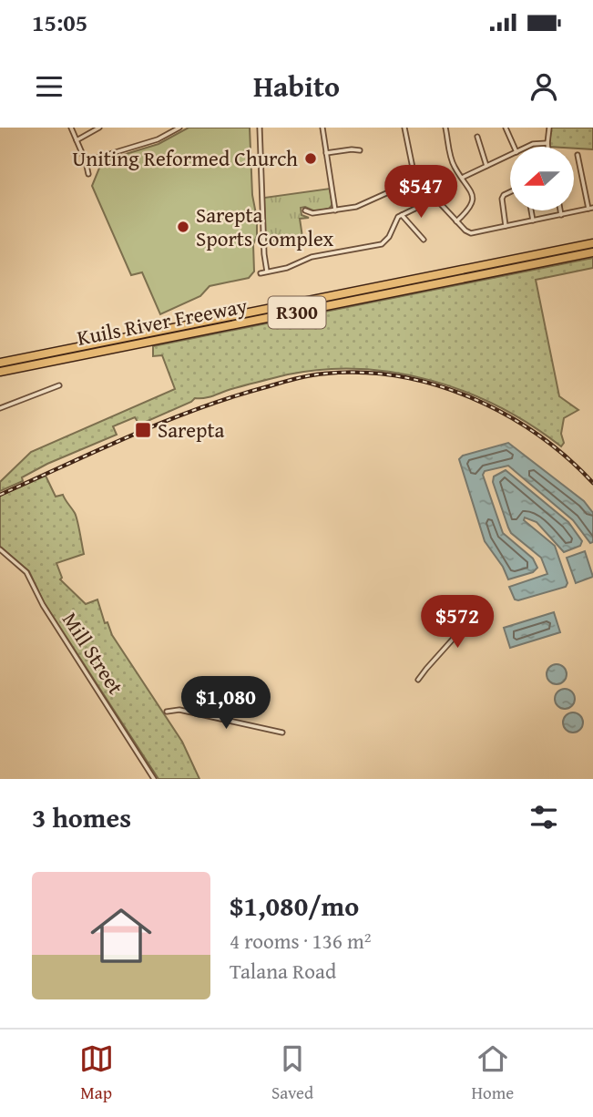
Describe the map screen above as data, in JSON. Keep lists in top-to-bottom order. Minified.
{"streets":{"highway":["R300","Kuils River Freeway"],"street":["Mill Street"]},"places":{"other":["Uniting Reformed Church","Sarepta Sports Complex"],"transit":["Sarepta"]},"north":"left","page":{"status":"15:05","header":"Habito","price":["$547","$572","$1,080"],"heading":"3 homes","list":[{"name":"$1,080/mo","note":"4 rooms · 136 m² · Talana Road"}],"tabs":["Map","Saved","Home"]}}
